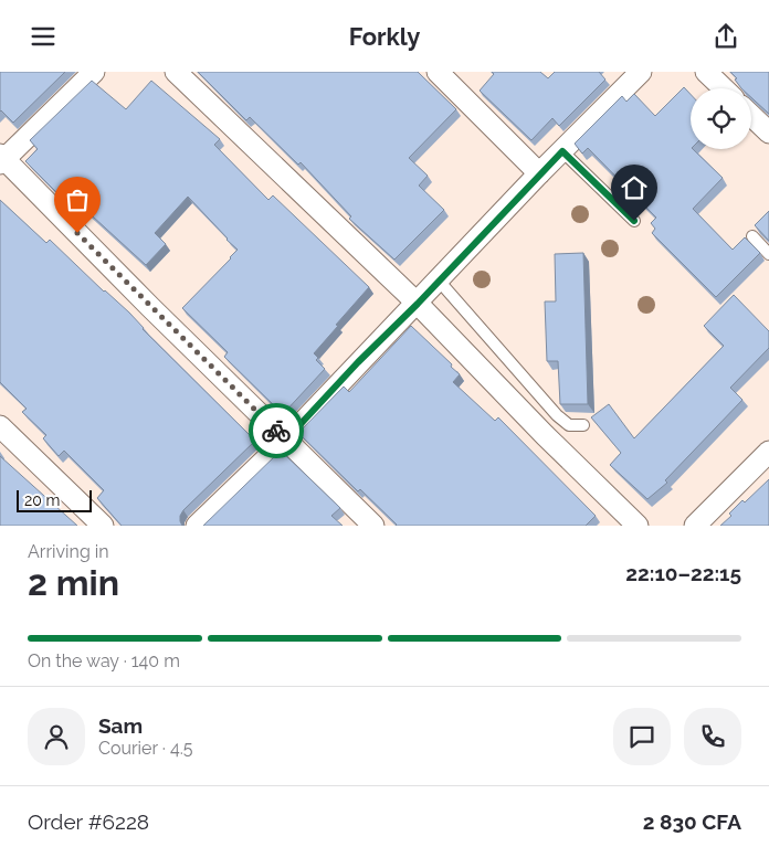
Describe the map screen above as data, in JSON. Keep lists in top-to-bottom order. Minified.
{"scale_bar":"20 m","page":{"header":"Forkly","scale":"20 m","heading":["2 min","Arriving in","22:10–22:15"],"panel":["Sam","Courier · 4.5","Order #6228","2 830 CFA"],"bar":"On the way · 140 m"}}
